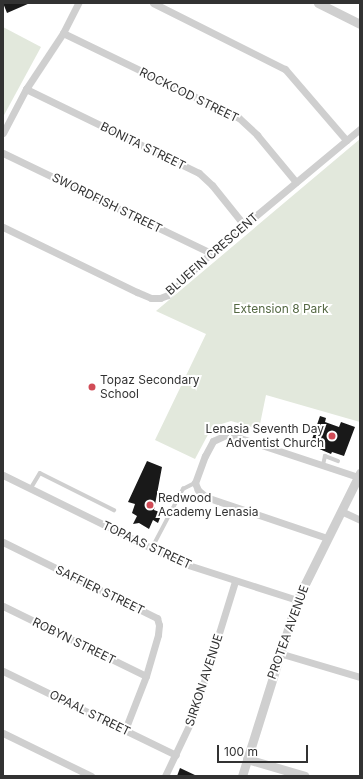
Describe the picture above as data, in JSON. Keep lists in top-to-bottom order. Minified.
{"streets":{"street":["ROCKCOD STREET","BONITA STREET","SWORDFISH STREET","BLUEFIN CRESCENT","TOPAAS STREET","SAFFIER STREET","PROTEA AVENUE","ROBYN STREET","SIRKON AVENUE","OPAAL STREET"]},"crossings":[["ROCKCOD STREET","BLUEFIN CRESCENT"],["BONITA STREET","BLUEFIN CRESCENT"],["SWORDFISH STREET","BLUEFIN CRESCENT"],["TOPAAS STREET","PROTEA AVENUE"],["TOPAAS STREET","SIRKON AVENUE"],["SAFFIER STREET","ROBYN STREET"],["SAFFIER STREET","OPAAL STREET"],["SIRKON AVENUE","OPAAL STREET"]],"parks":["Extension 8 Park"],"places":["Topaz Secondary School","Lenasia Seventh Day Adventist Church","Redwood Academy Lenasia"],"scale_bar":"100 m"}
